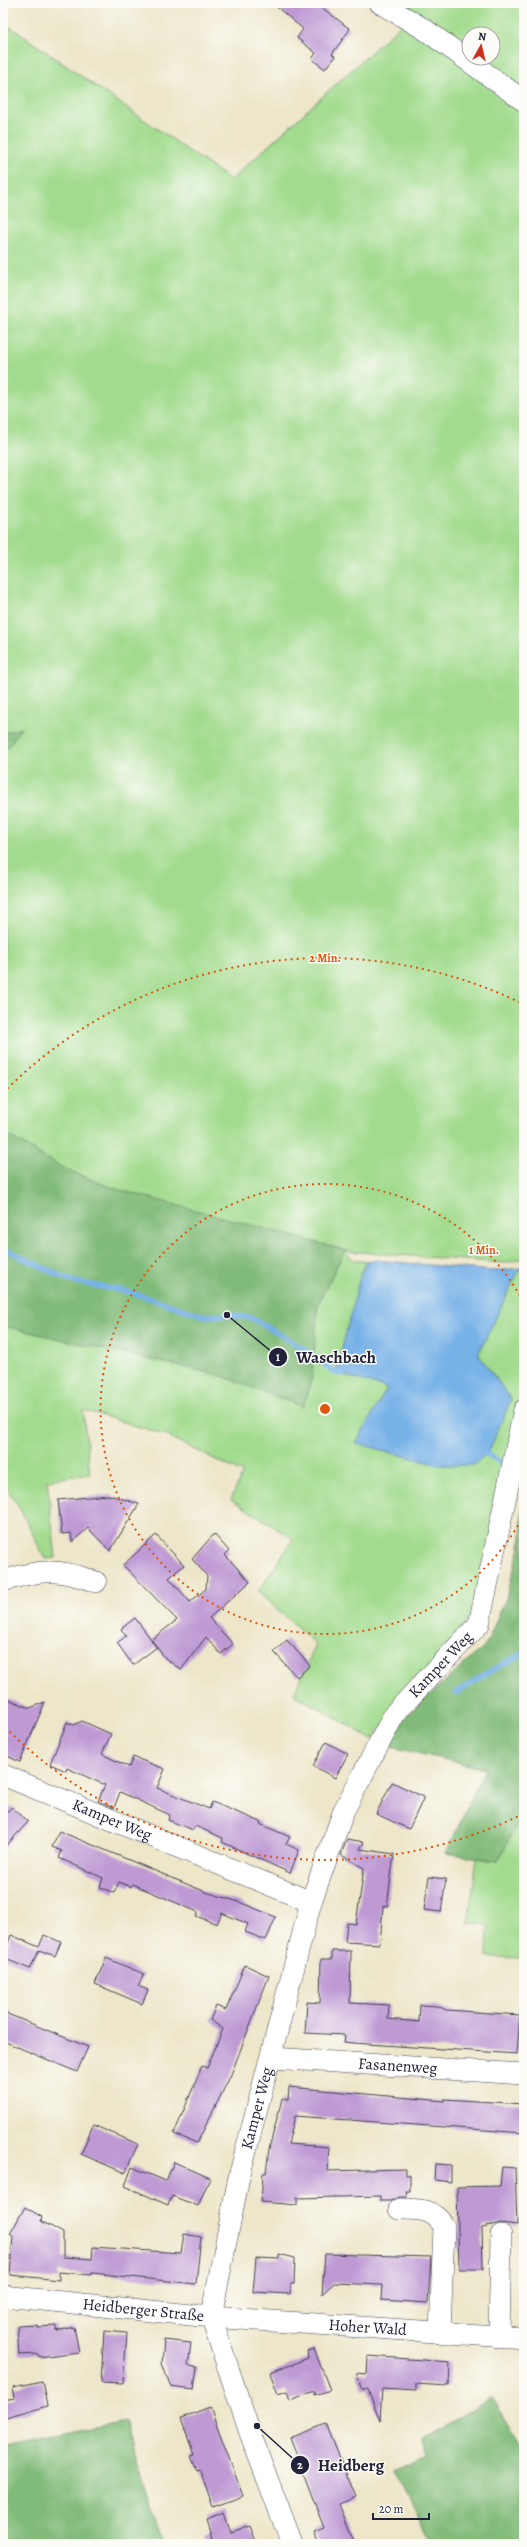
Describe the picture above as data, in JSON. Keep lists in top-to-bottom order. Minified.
{"streets":{"street":["Kamper Weg","Fasanenweg","Heidberger Straße","Hoher Wald"]},"crossings":[["Kamper Weg","Fasanenweg"],["Kamper Weg","Heidberger Straße"],["Kamper Weg","Hoher Wald"],["Heidberger Straße","Hoher Wald"]],"places":["Waschbach","Heidberg"],"scale_bar":"20 m","north":"top","rings":["2 Min.","1 Min."]}
